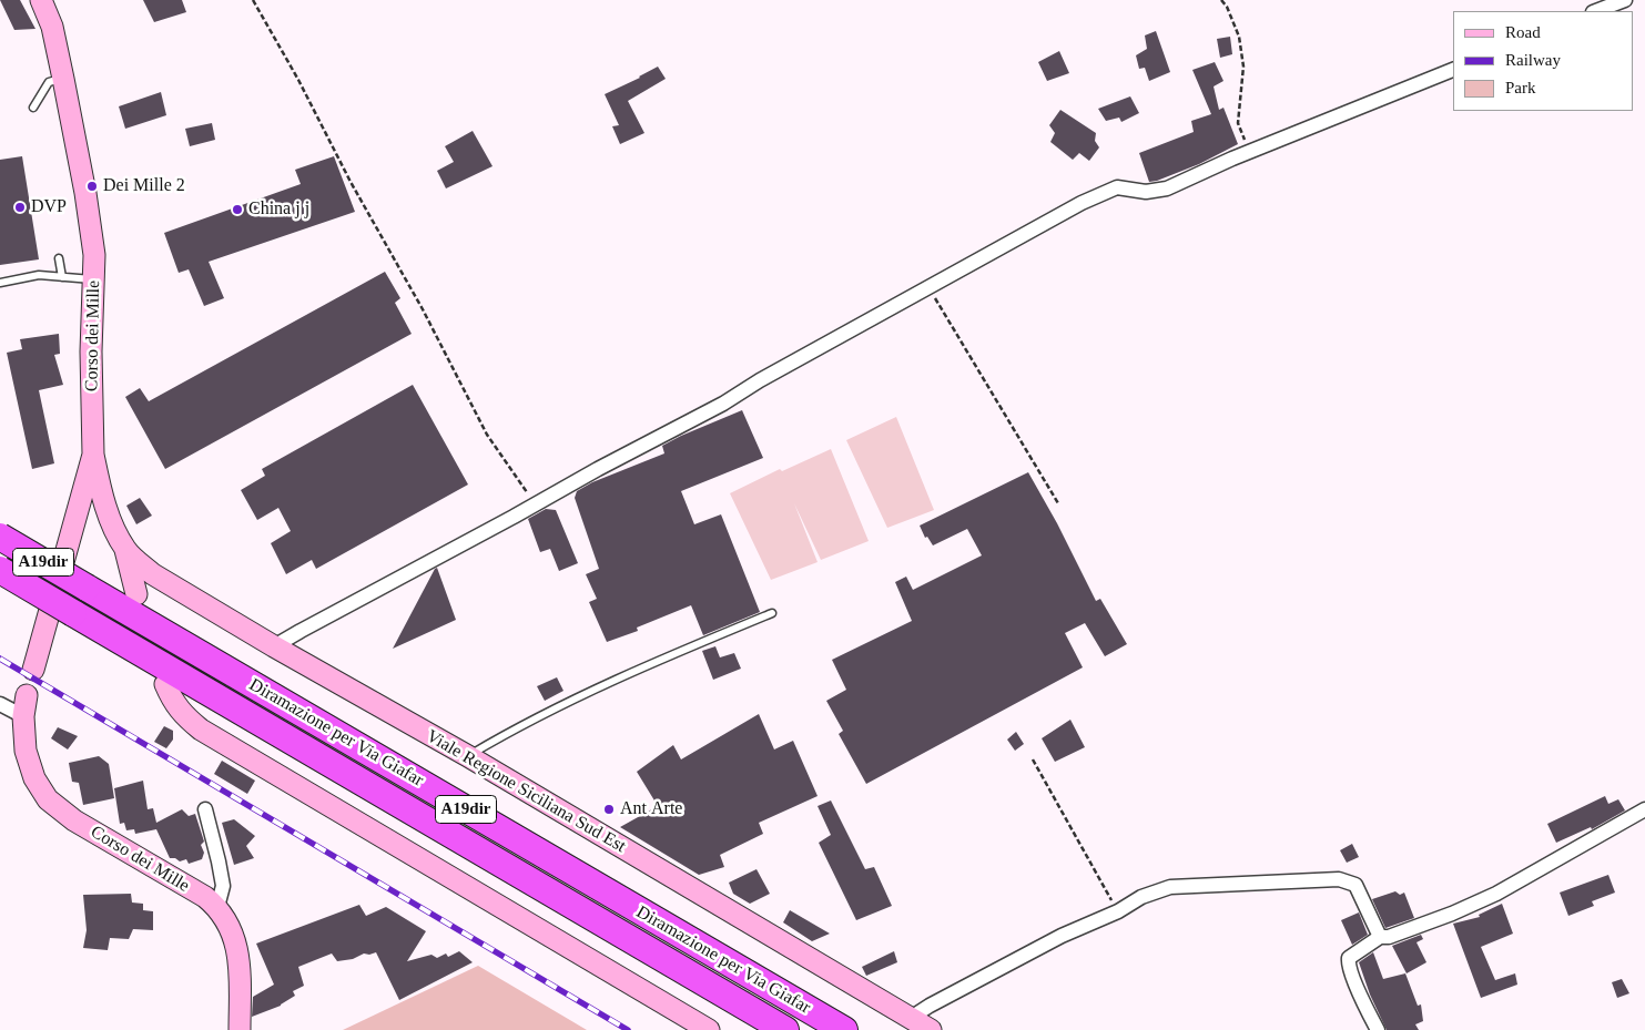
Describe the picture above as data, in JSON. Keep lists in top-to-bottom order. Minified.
{"streets":{"highway":["A19dir","Diramazione per Via Giafar"],"street":["Corso dei Mille","Viale Regione Siciliana Sud Est"]},"crossings":[["Corso dei Mille","Viale Regione Siciliana Sud Est"]],"places":["Dei Mille 2","DVP","China j j","Ant Arte"],"legend":["Road","Railway","Park"]}
